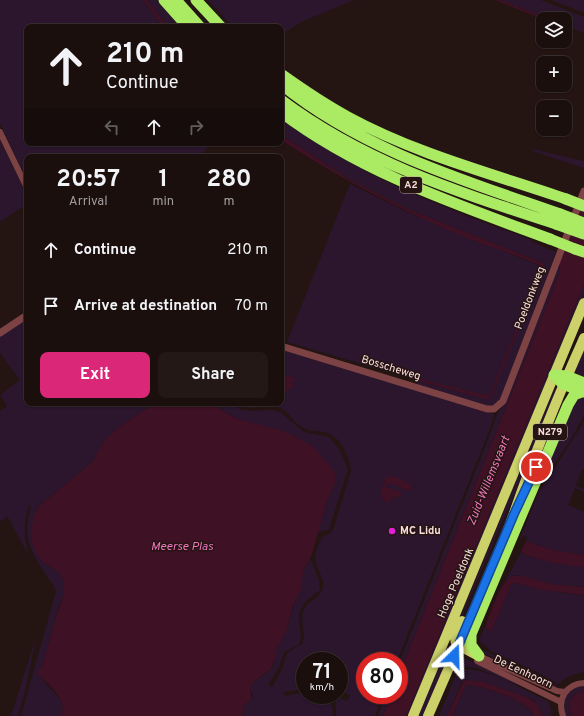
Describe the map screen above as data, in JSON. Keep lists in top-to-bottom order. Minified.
{"streets":{"highway":["A2","N279","Hoge Poeldonk"],"street":["Poeldonkweg","Bosscheweg","De Eenhoorn"]},"crossings":[["Poeldonkweg","Bosscheweg"],["N279","De Eenhoorn"]],"water":["Zuid-Willemsvaart","Meerse Plas"],"places":["MC Lidu"],"page":{"map_buttons":["+","−"],"turn":["210 m","Continue"],"eta":["20:57","Arrival","1","min","280","m"],"list":[{"name":"Continue","value":"210 m"},{"name":"Arrive at destination","value":"70 m"}],"buttons":["Exit","Share"],"speed":"71 km/h","limit":"80"}}
